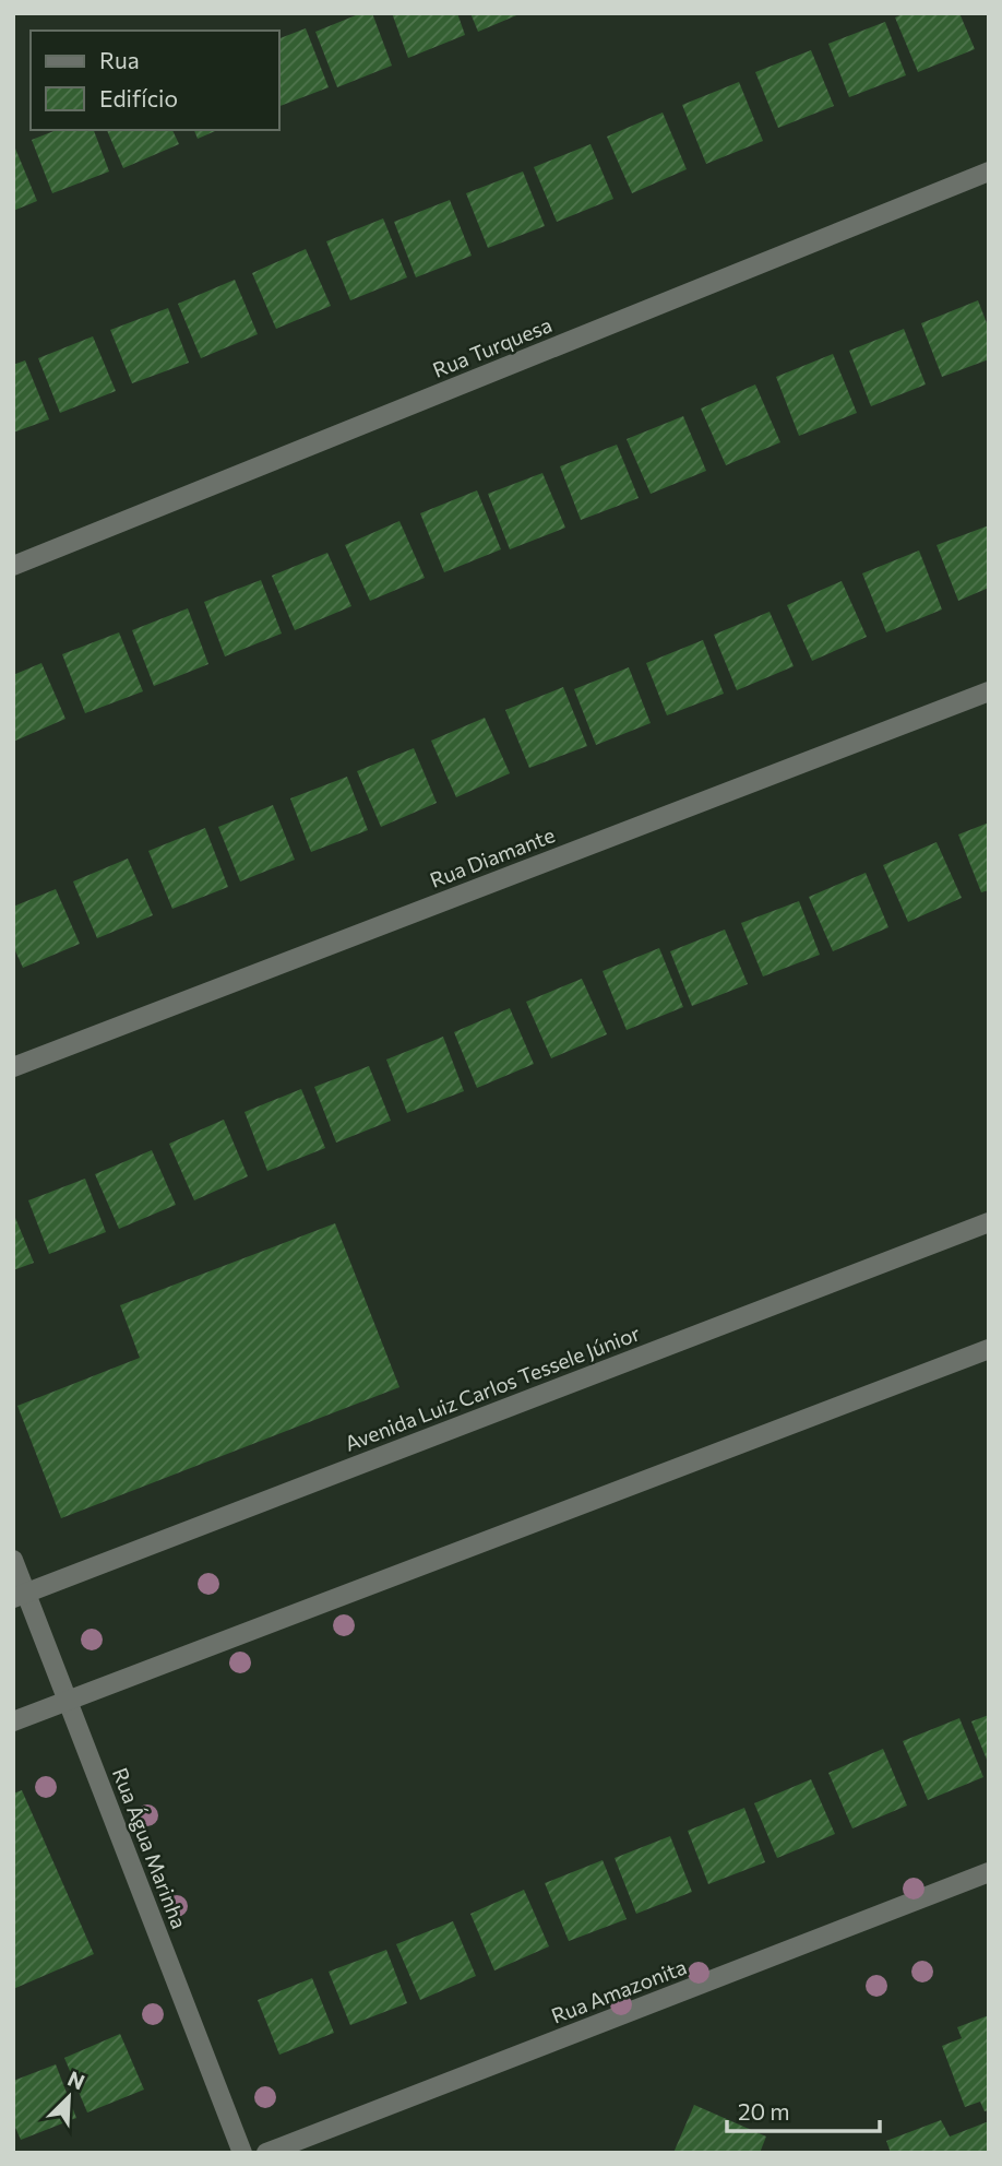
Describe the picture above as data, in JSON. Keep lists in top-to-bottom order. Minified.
{"streets":{"street":["Rua Turquesa","Rua Diamante","Avenida Luiz Carlos Tessele Júnior","Rua Água Marinha","Rua Amazonita"]},"crossings":[["Avenida Luiz Carlos Tessele Júnior","Rua Água Marinha"]],"legend":["Rua","Edifício"],"scale_bar":"20 m","north":"top right"}
